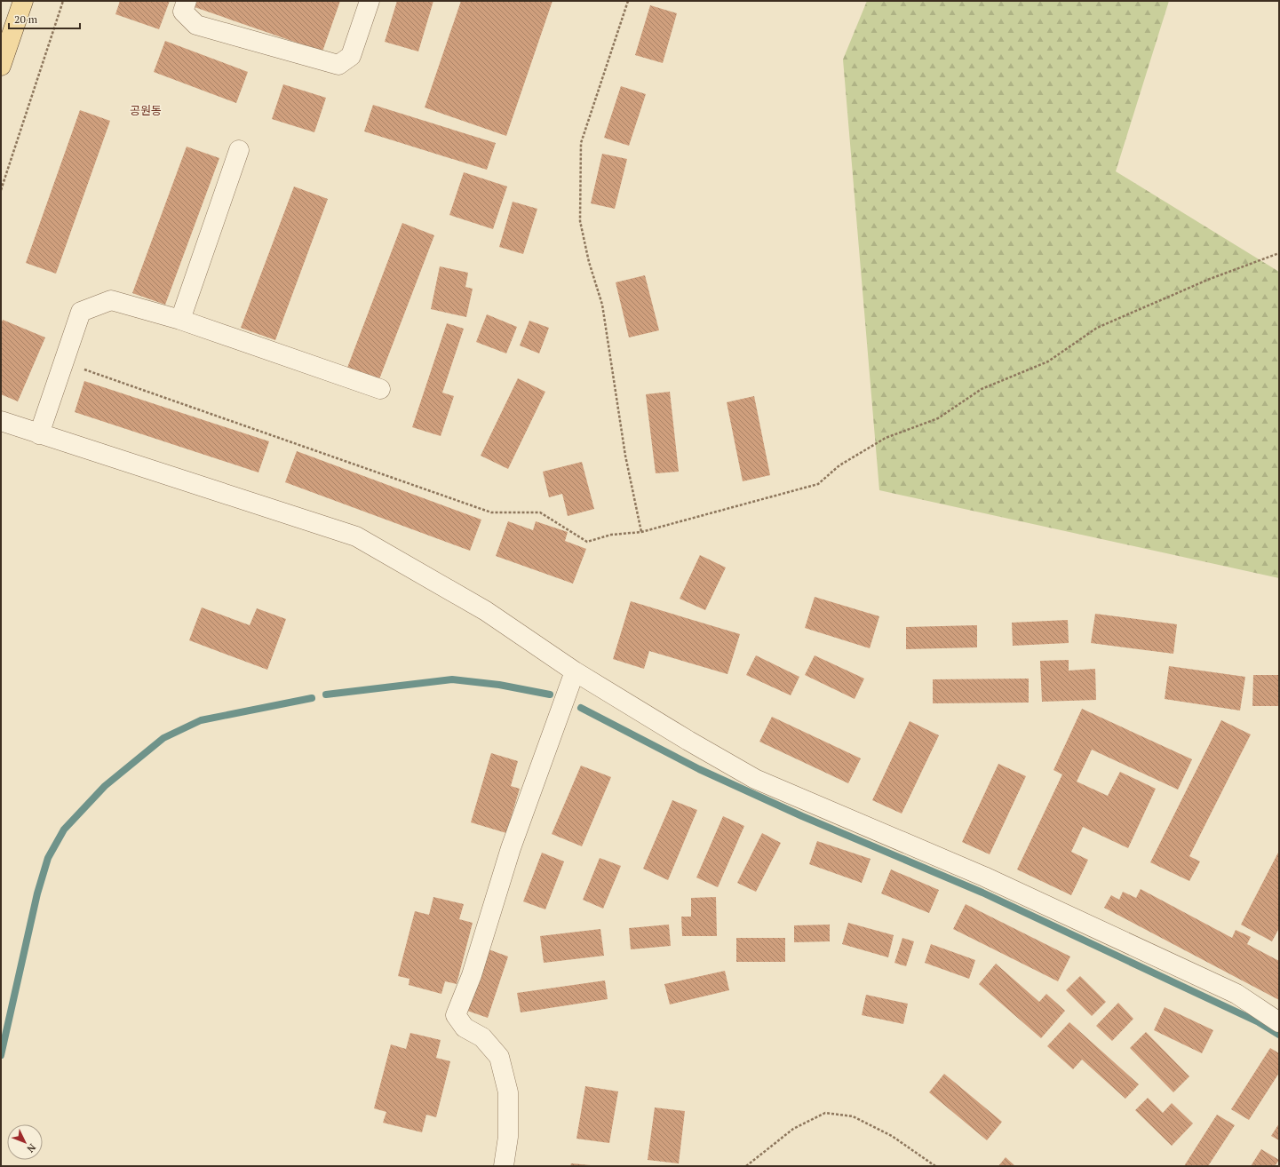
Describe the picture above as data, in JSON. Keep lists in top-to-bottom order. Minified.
{"districts":["공원동"],"scale_bar":"20 m","north":"bottom right"}
